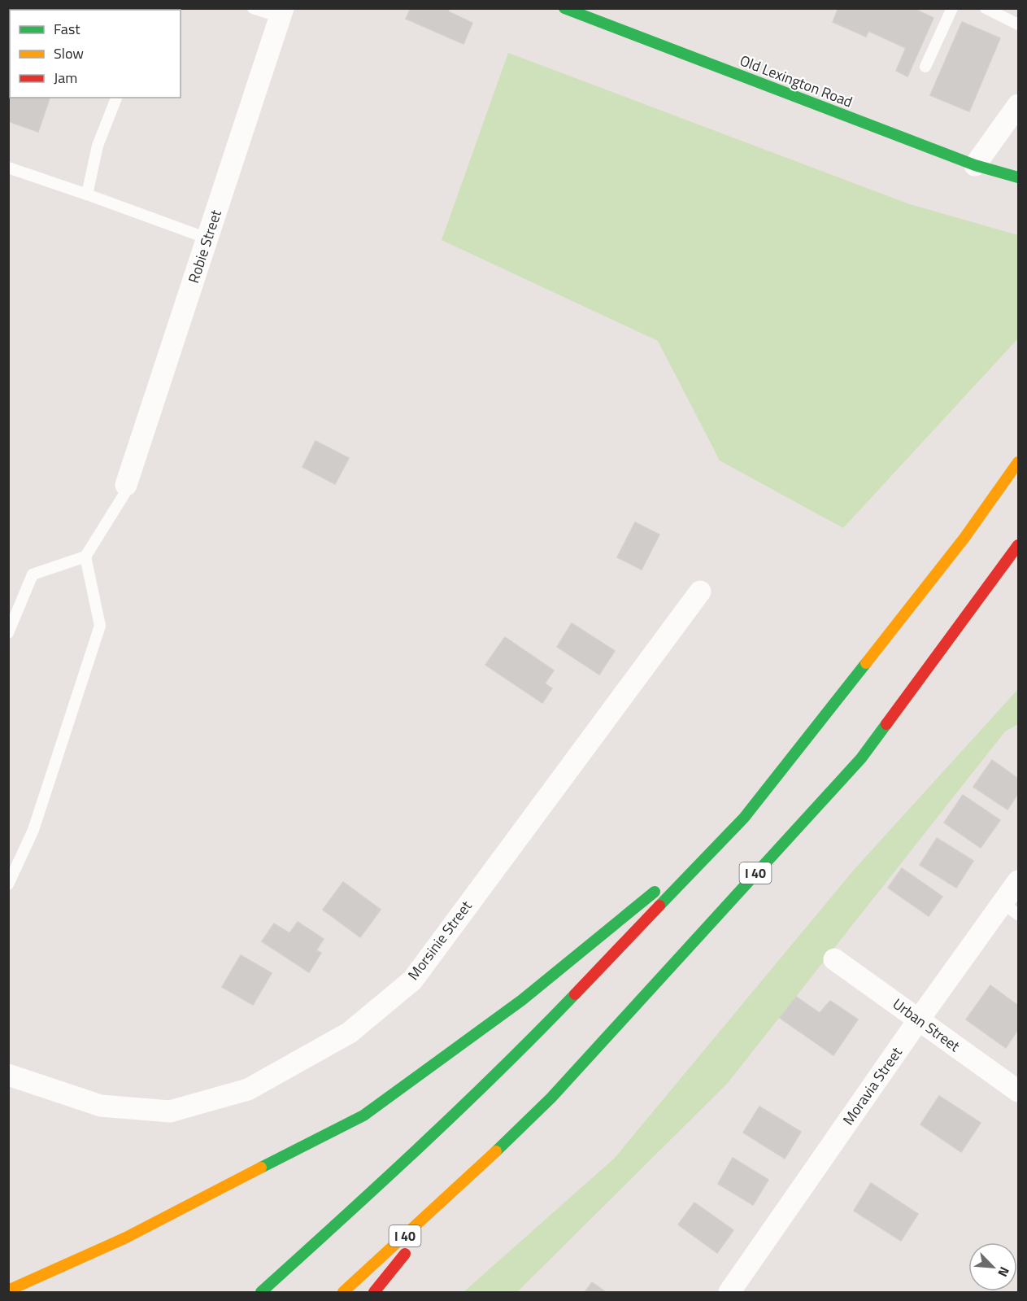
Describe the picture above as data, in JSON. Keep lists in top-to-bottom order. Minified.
{"streets":{"main road":["Old Lexington Road","I 40"],"street":["Robie Street","Morsinie Street","Urban Street","Moravia Street"]},"crossings":[["Urban Street","Moravia Street"]],"legend":["Fast","Slow","Jam"],"north":"bottom right"}
